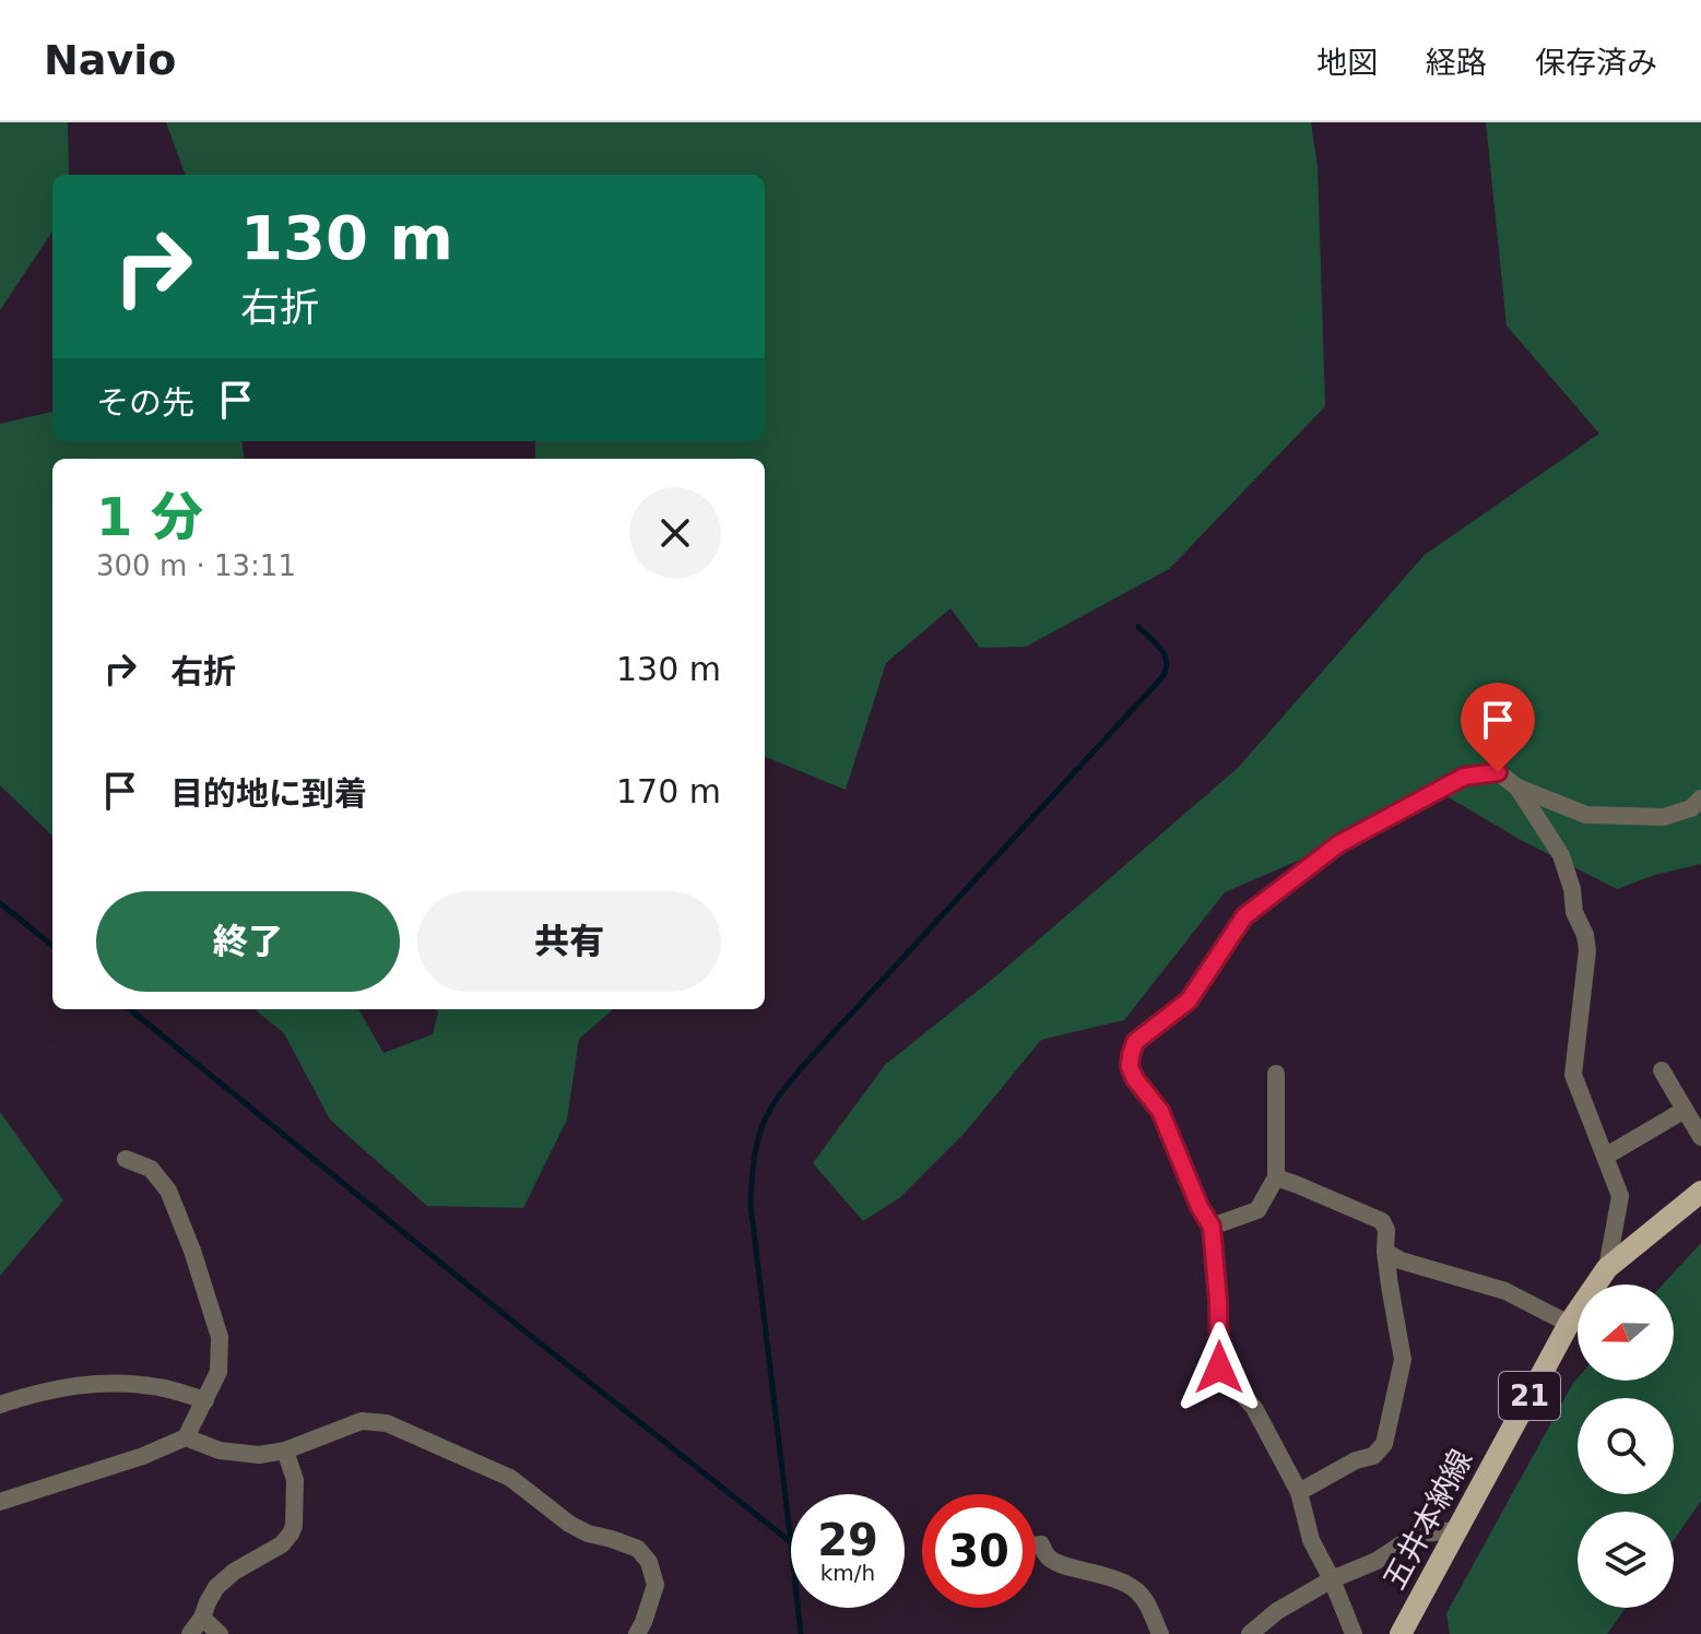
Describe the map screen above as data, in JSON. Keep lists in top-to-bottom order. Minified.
{"streets":{"main road":["21","五井本納線"]},"north":"left","page":{"header":"Navio","nav":["地図","経路","保存済み"],"turn":["130 m","右折"],"then":"その先","heading":["1 分","300 m · 13:11"],"list":[{"name":"右折","value":"130 m"},{"name":"目的地に到着","value":"170 m"}],"buttons":["終了","共有"],"speed":"29 km/h","limit":"30"}}
